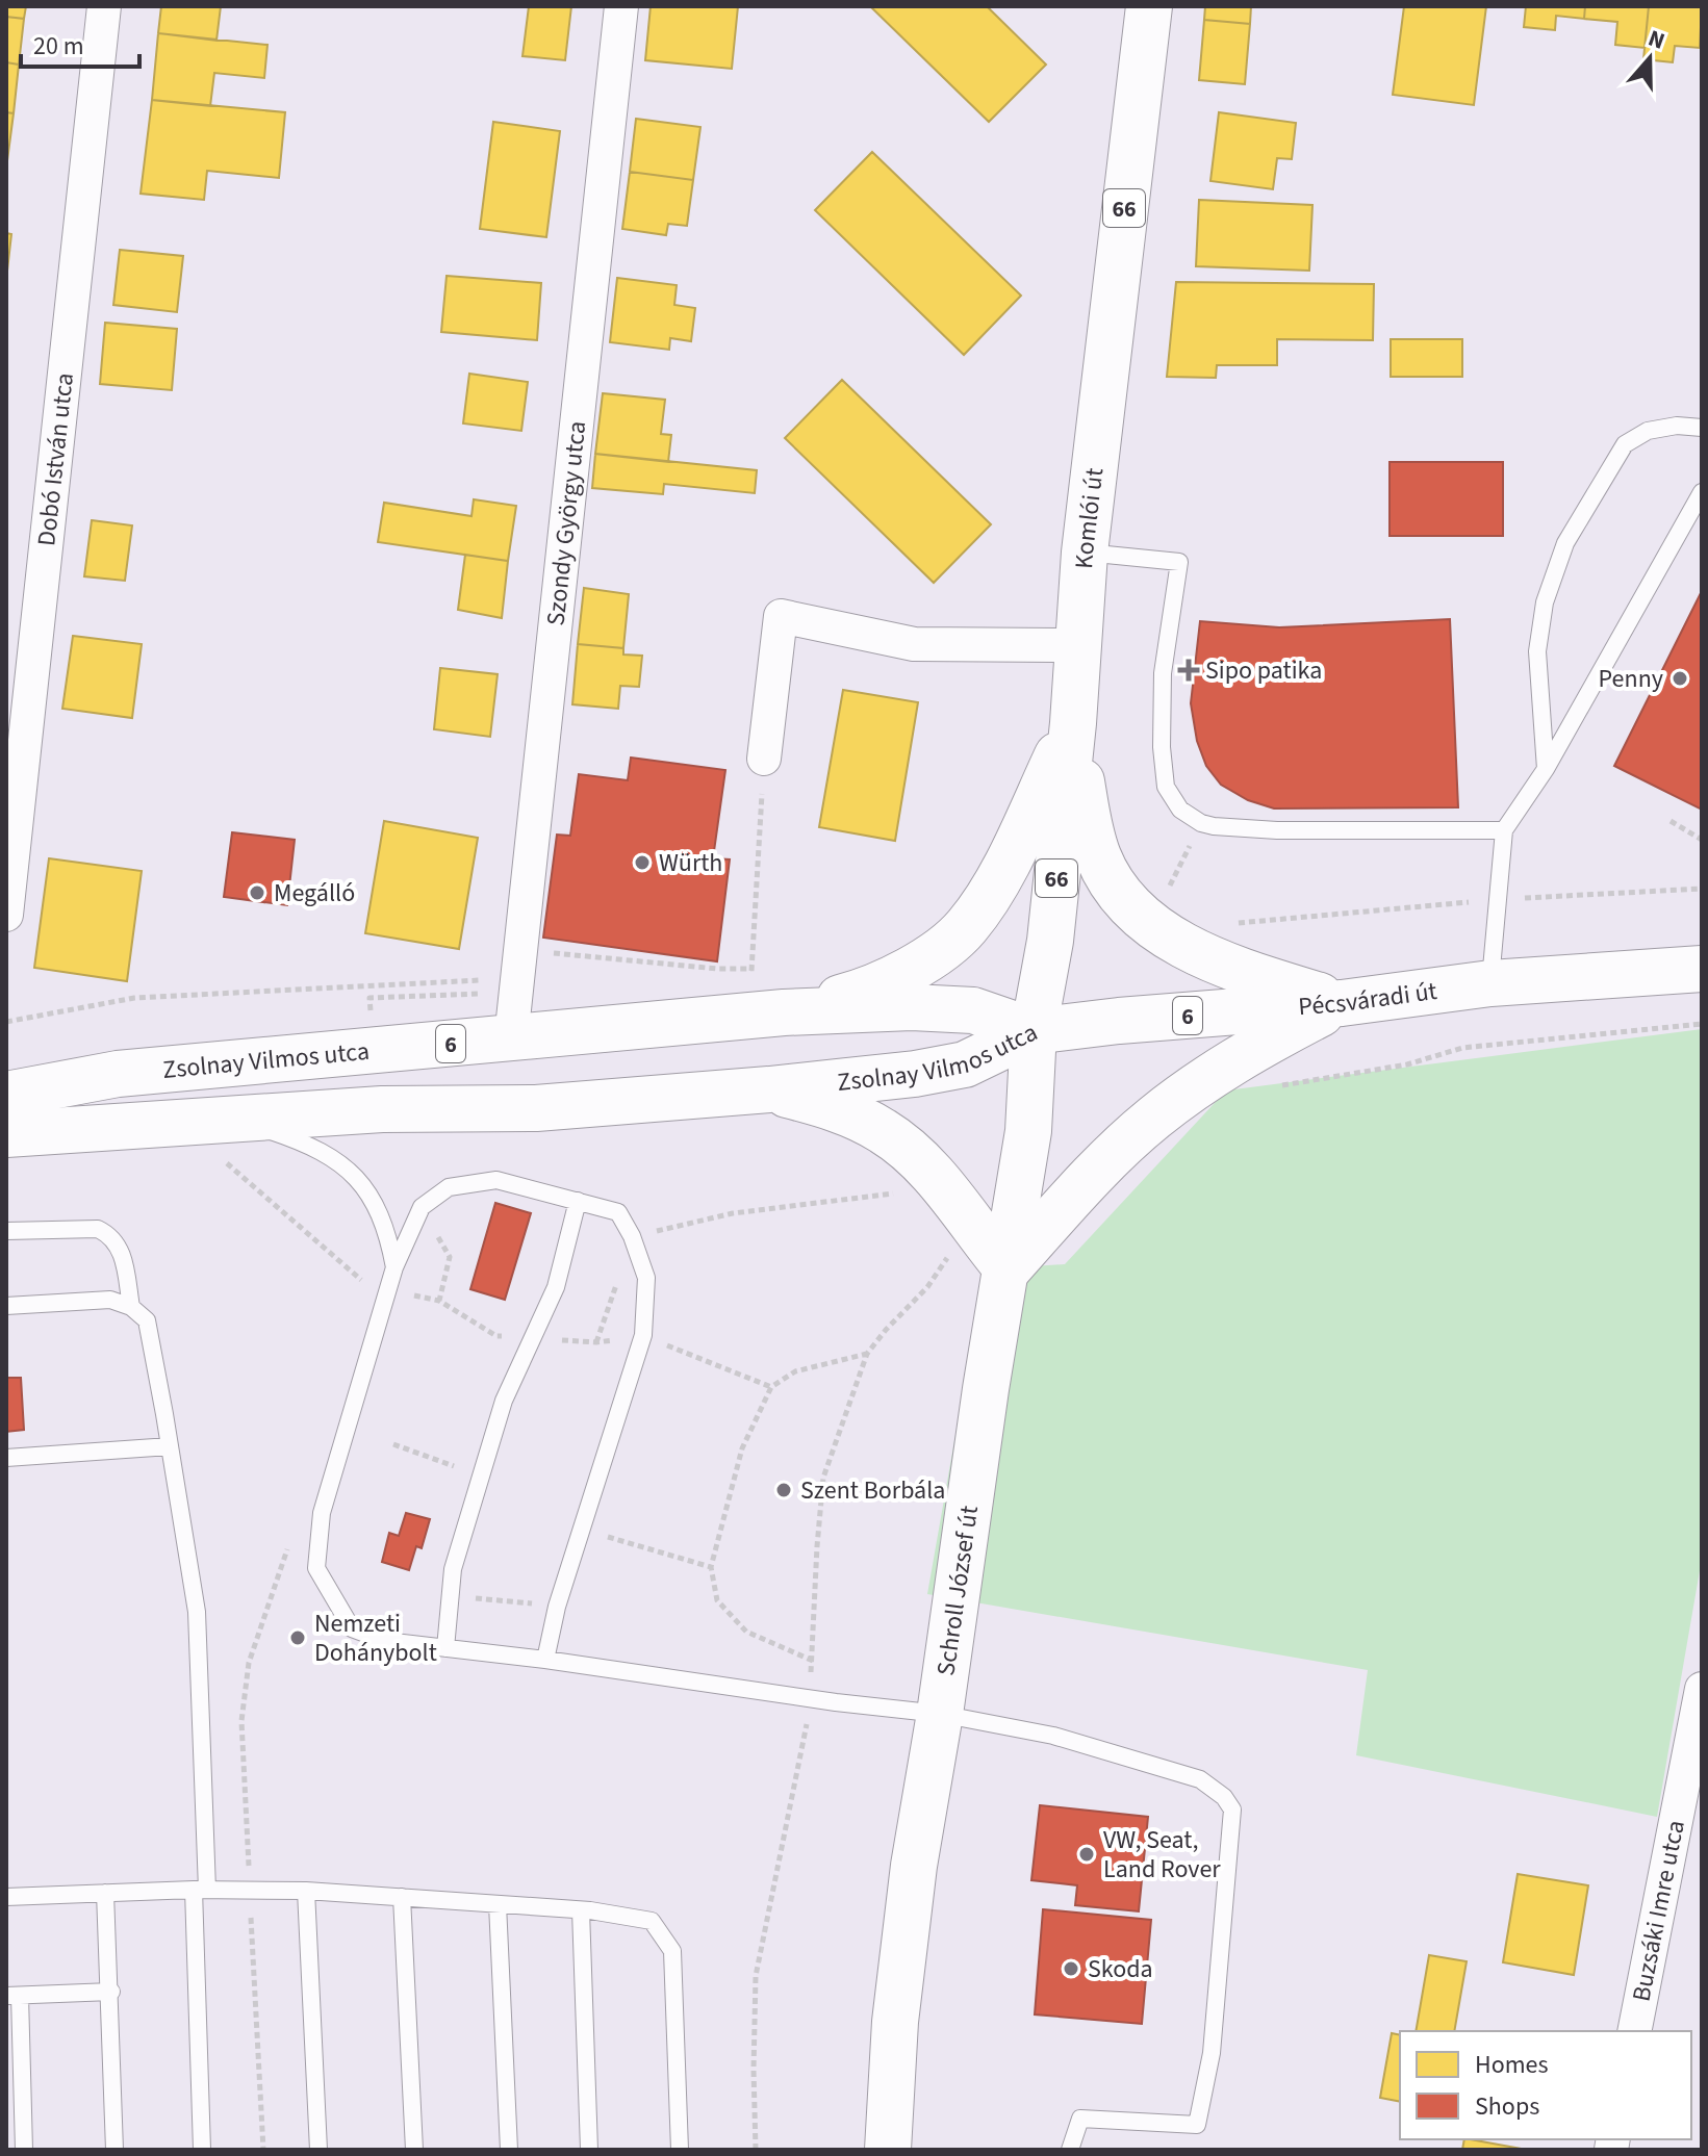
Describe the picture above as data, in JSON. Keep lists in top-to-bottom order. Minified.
{"streets":{"main road":["66","Komlói út","Pécsváradi út","6","Zsolnay Vilmos utca","Schroll József út"],"street":["Dobó István utca","Szondy György utca","Buzsáki Imre utca"]},"crossings":[["Komlói út","Pécsváradi út"],["Komlói út","Zsolnay Vilmos utca"],["Komlói út","Schroll József út"],["Szondy György utca","Zsolnay Vilmos utca"],["Pécsváradi út","Zsolnay Vilmos utca"],["Pécsváradi út","Schroll József út"],["Zsolnay Vilmos utca","Schroll József út"]],"places":{"health":["Sipo patika"],"other":["Penny","Würth","Megálló","Szent Borbála","Nemzeti Dohánybolt","VW, Seat, Land Rover","Skoda"]},"legend":["Homes","Shops"],"scale_bar":"20 m","north":"top"}
